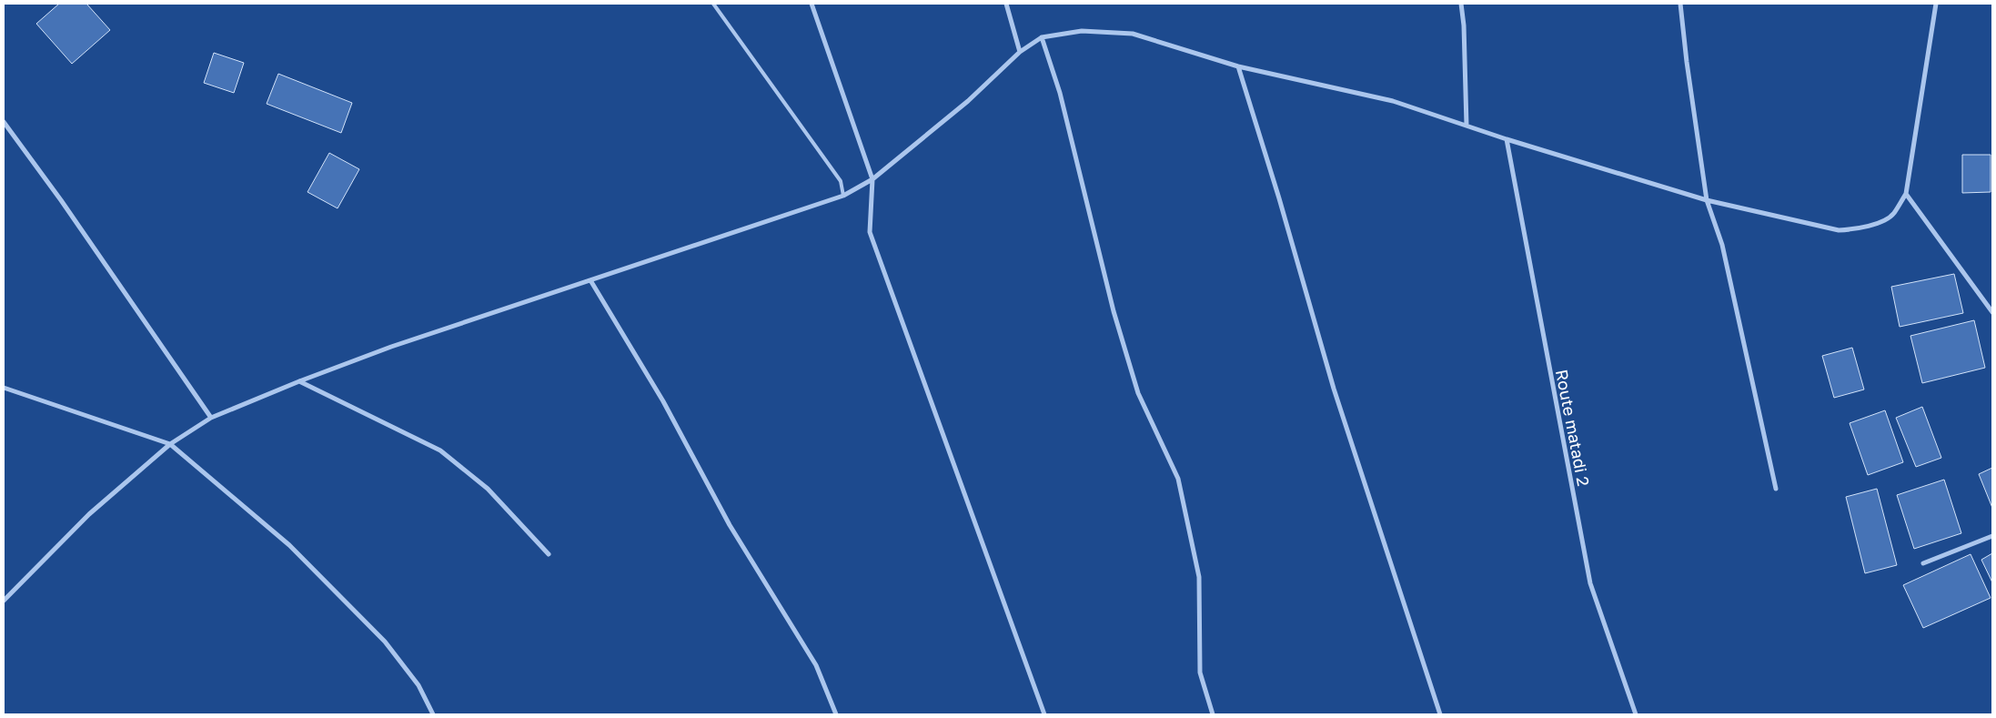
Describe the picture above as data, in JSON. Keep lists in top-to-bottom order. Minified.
{"streets":{"street":["Route matadi 2"]}}
